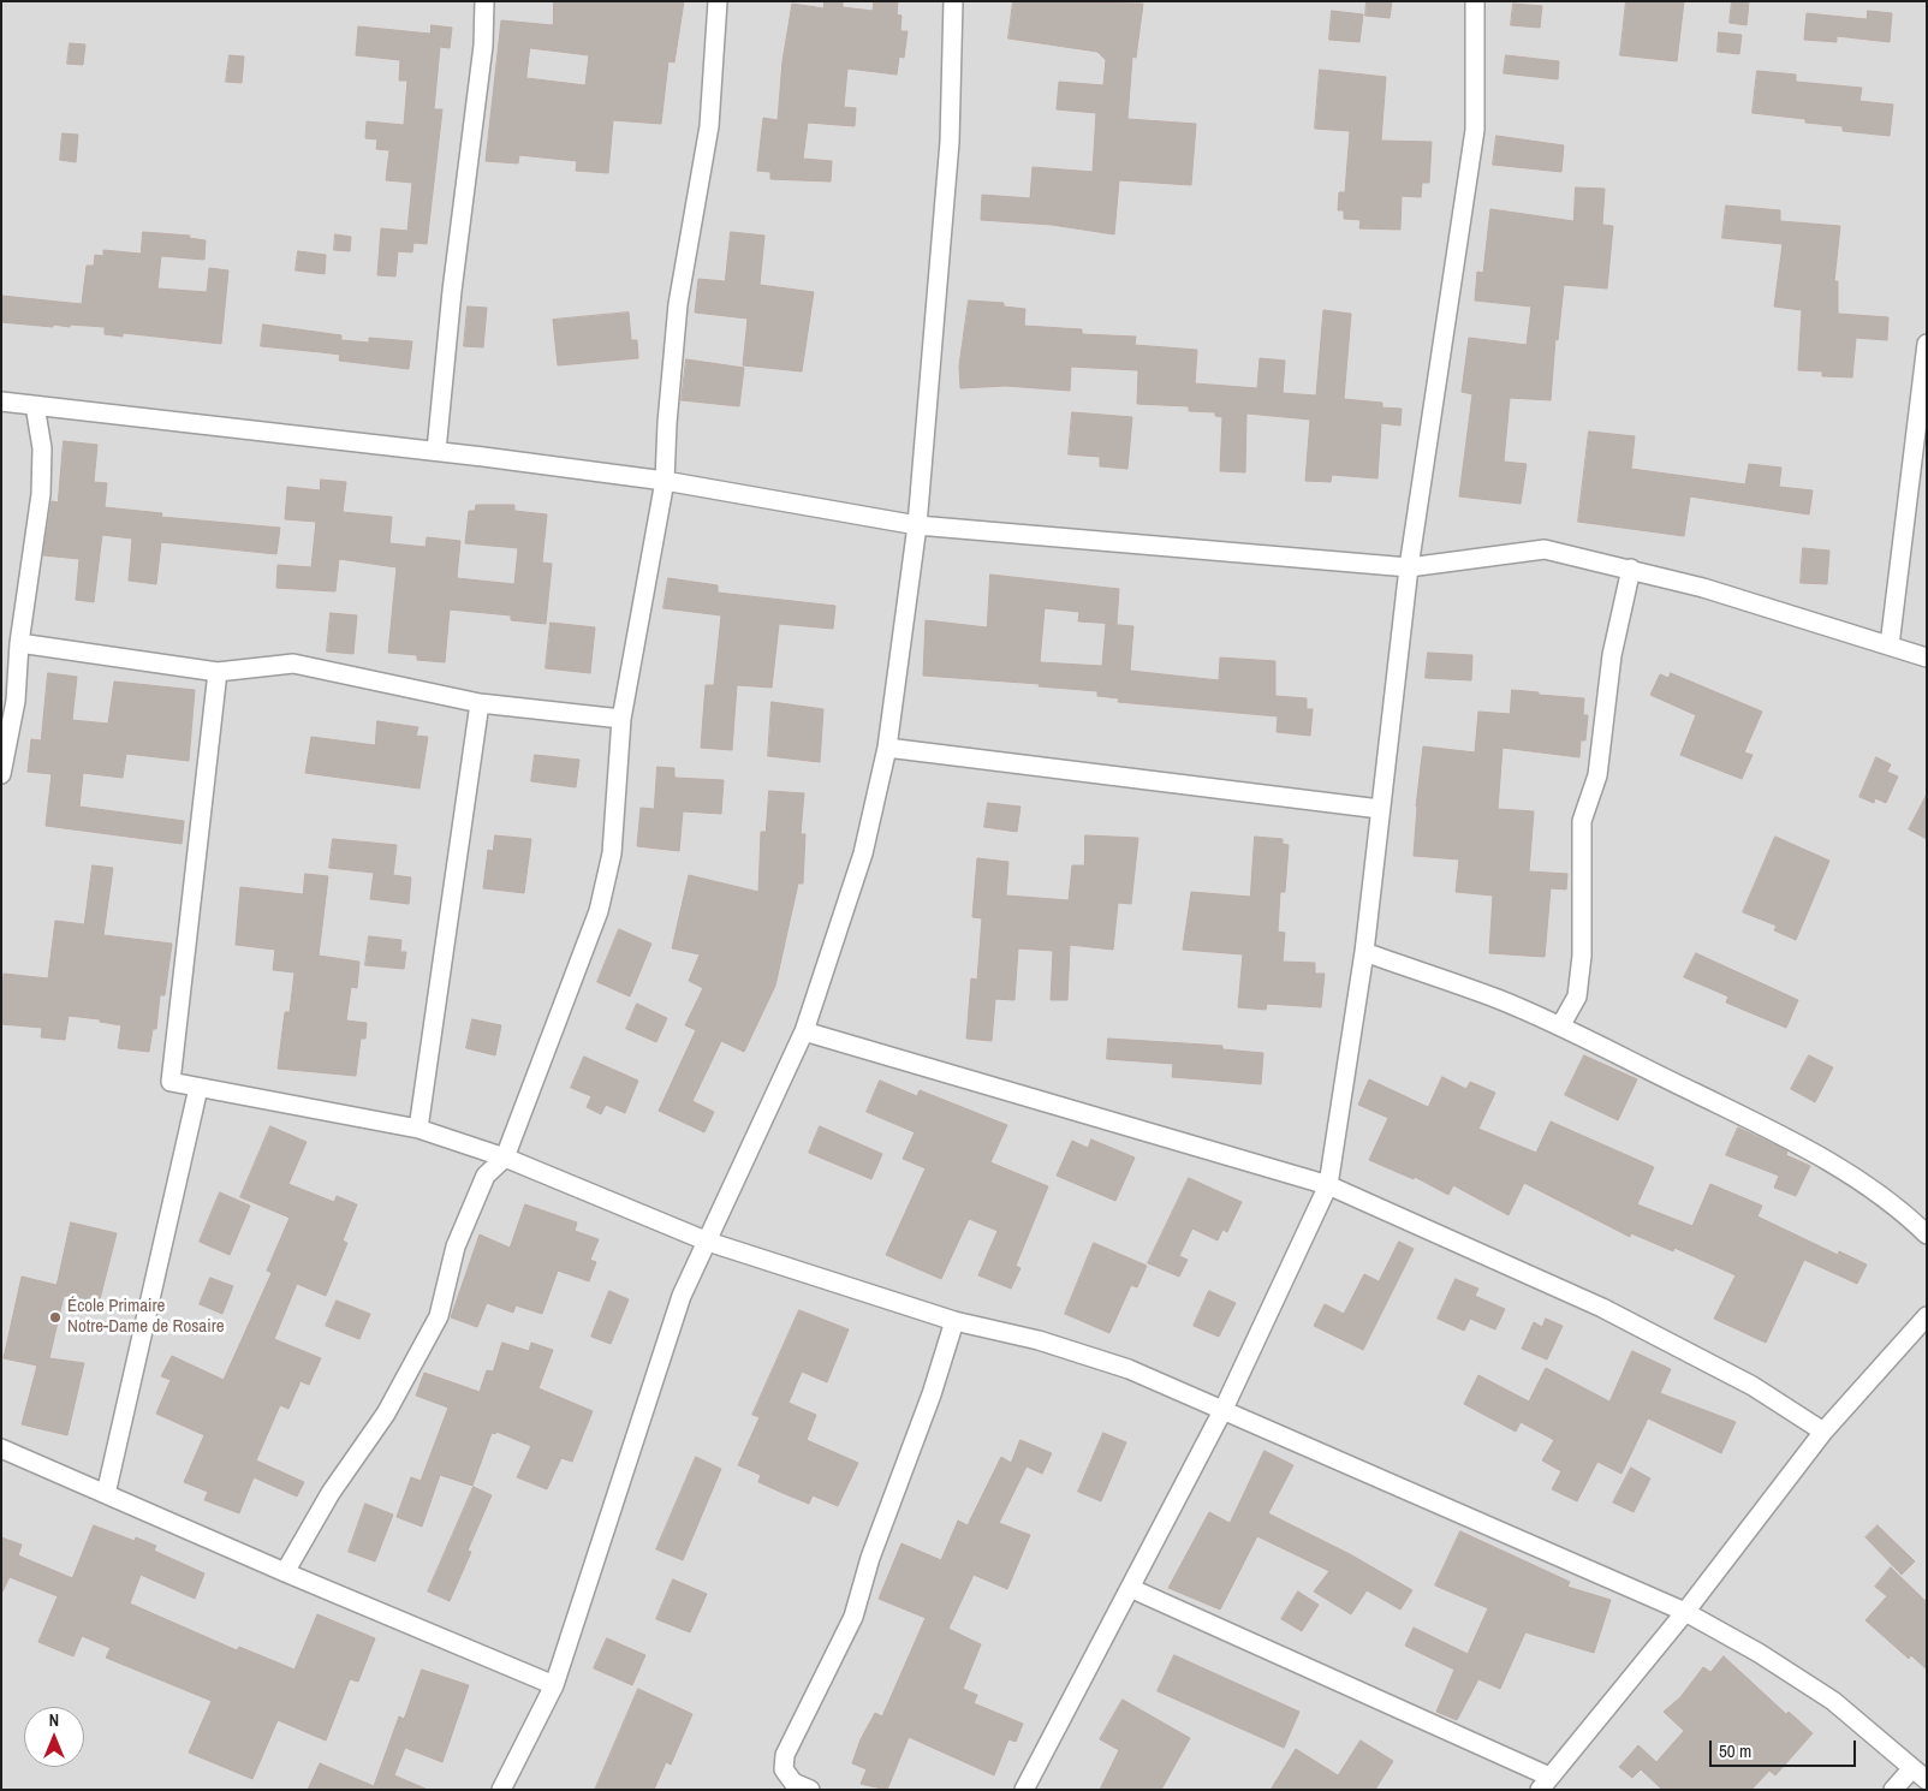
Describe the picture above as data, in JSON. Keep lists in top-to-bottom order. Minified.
{"places":["École Primaire Notre-Dame de Rosaire"],"scale_bar":"50 m","north":"top"}
